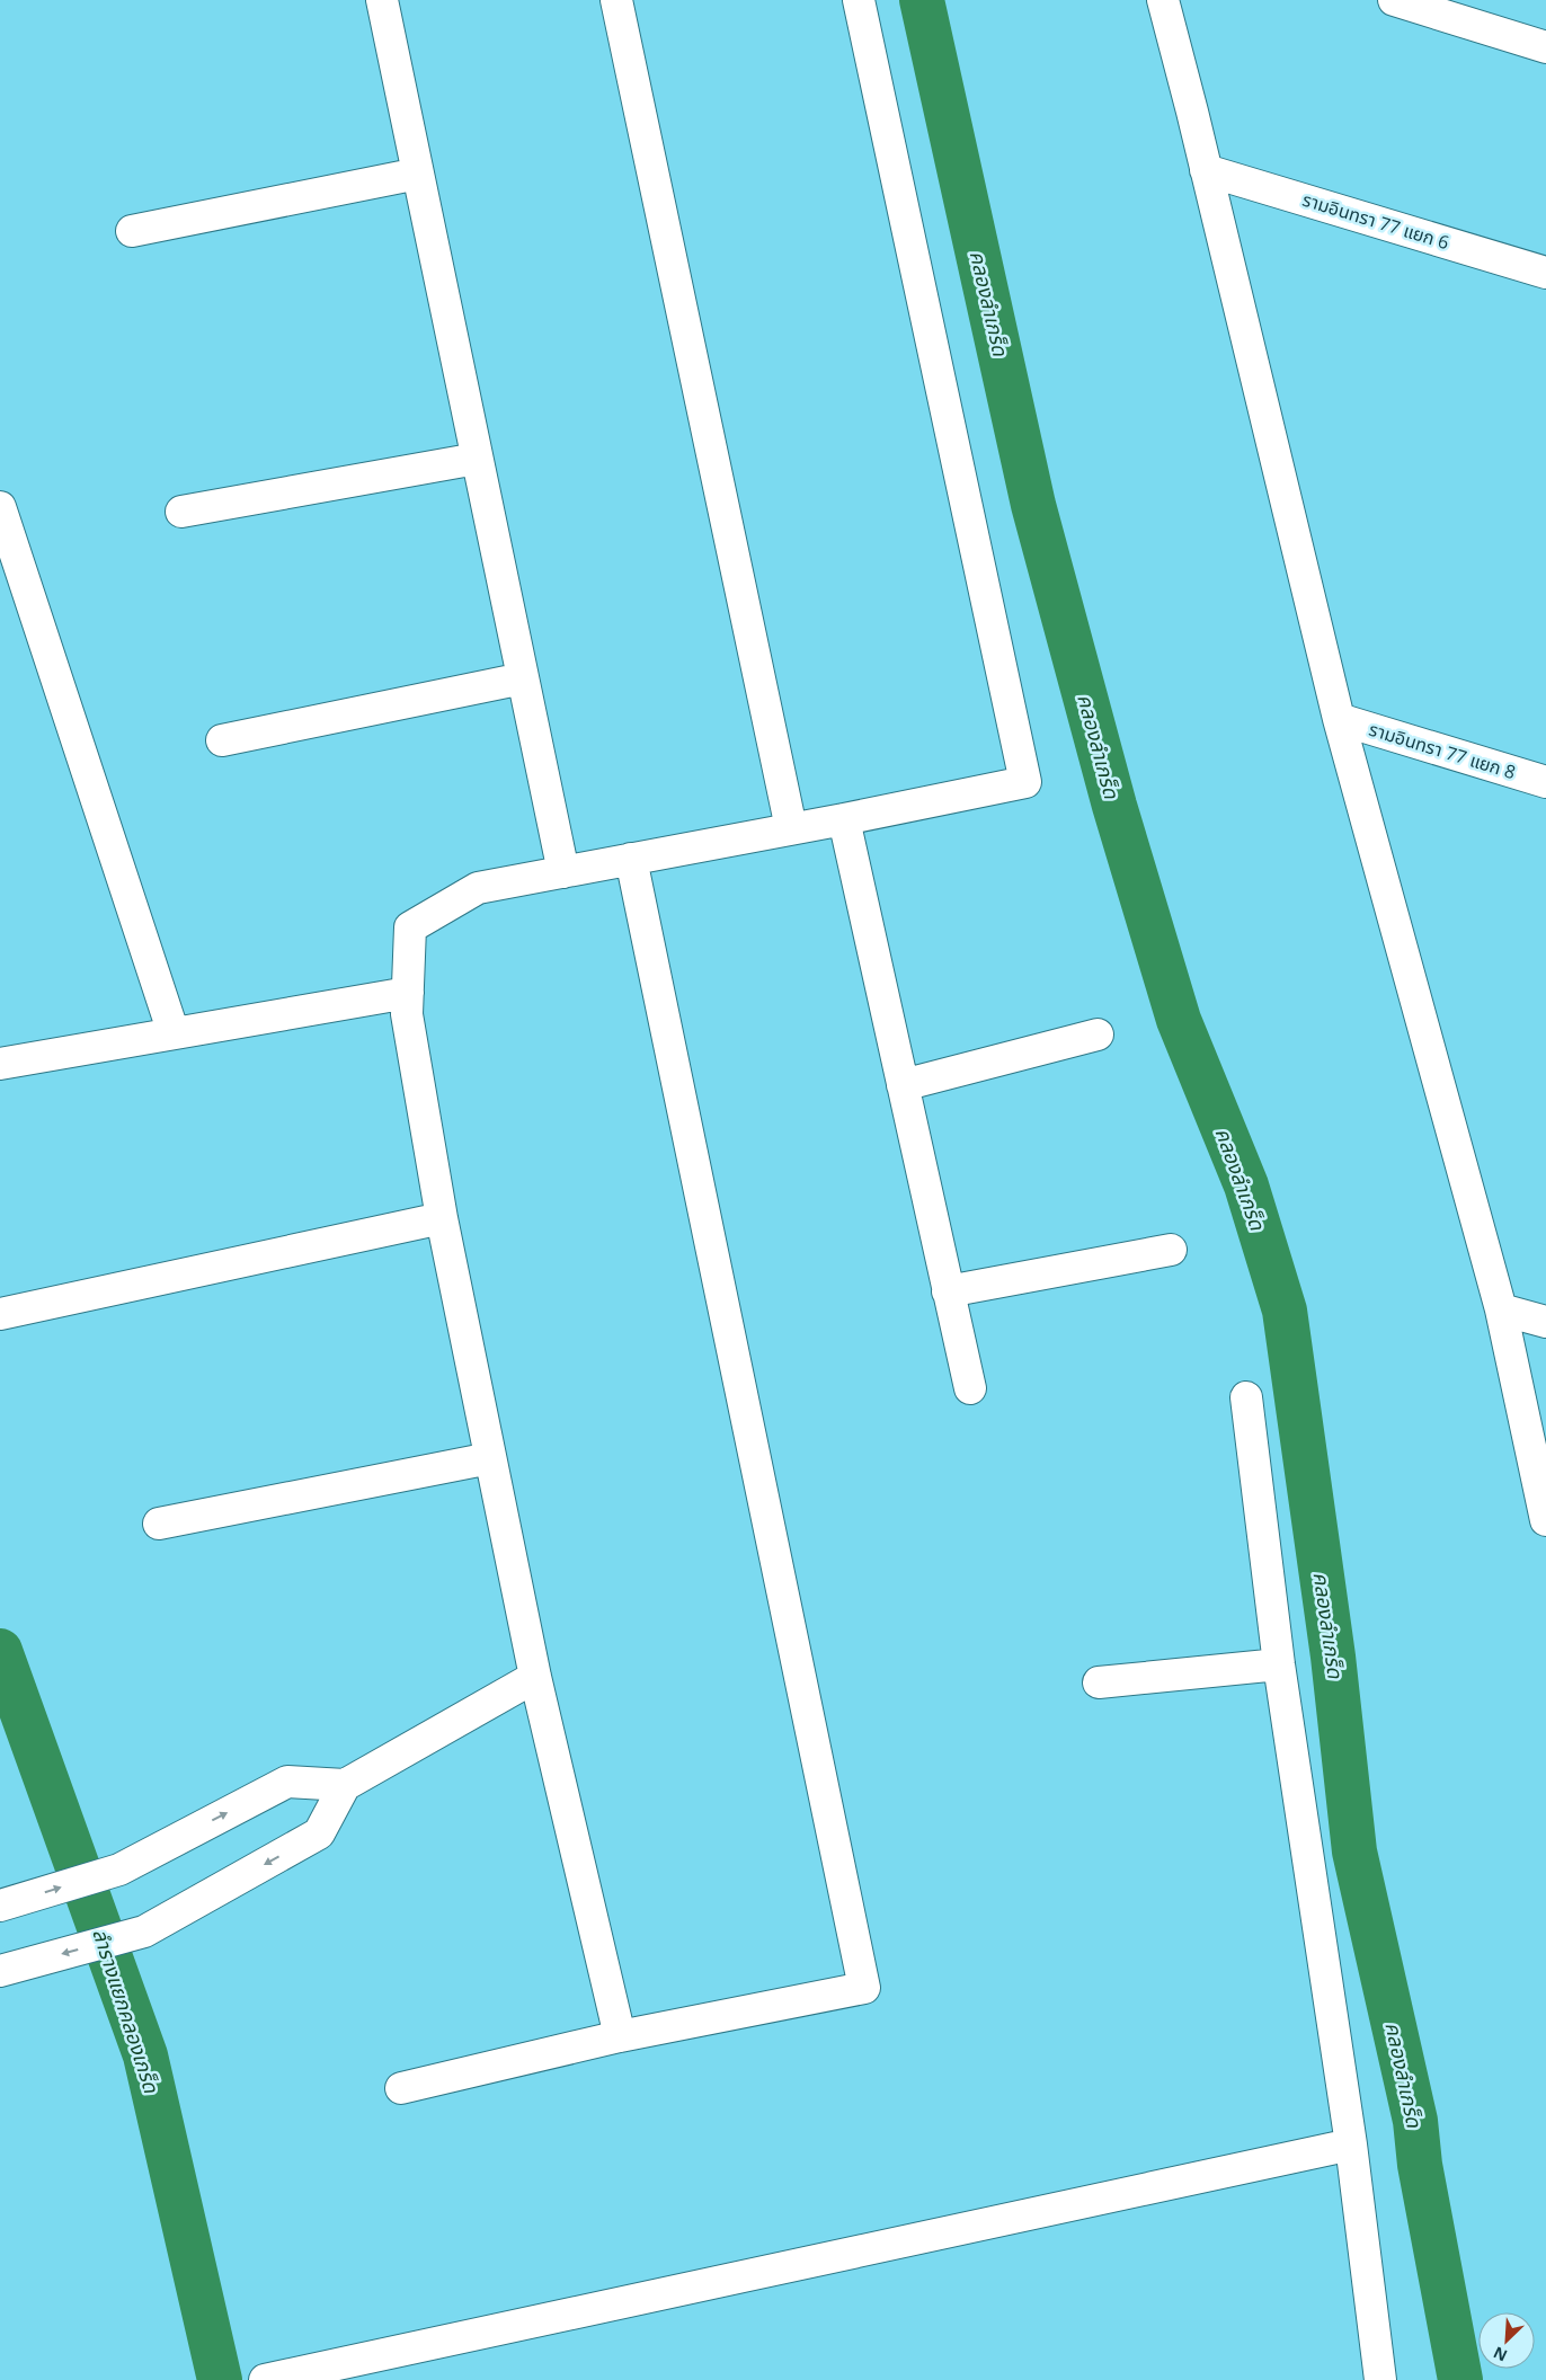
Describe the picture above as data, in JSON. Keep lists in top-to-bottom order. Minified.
{"streets":{"street":["รามอินทรา 77 แยก 6","รามอินทรา 77 แยก 8"]},"water":["คลองลำเกร็ด","ลำรางแยกคลองเกร็ด"],"north":"bottom left"}
